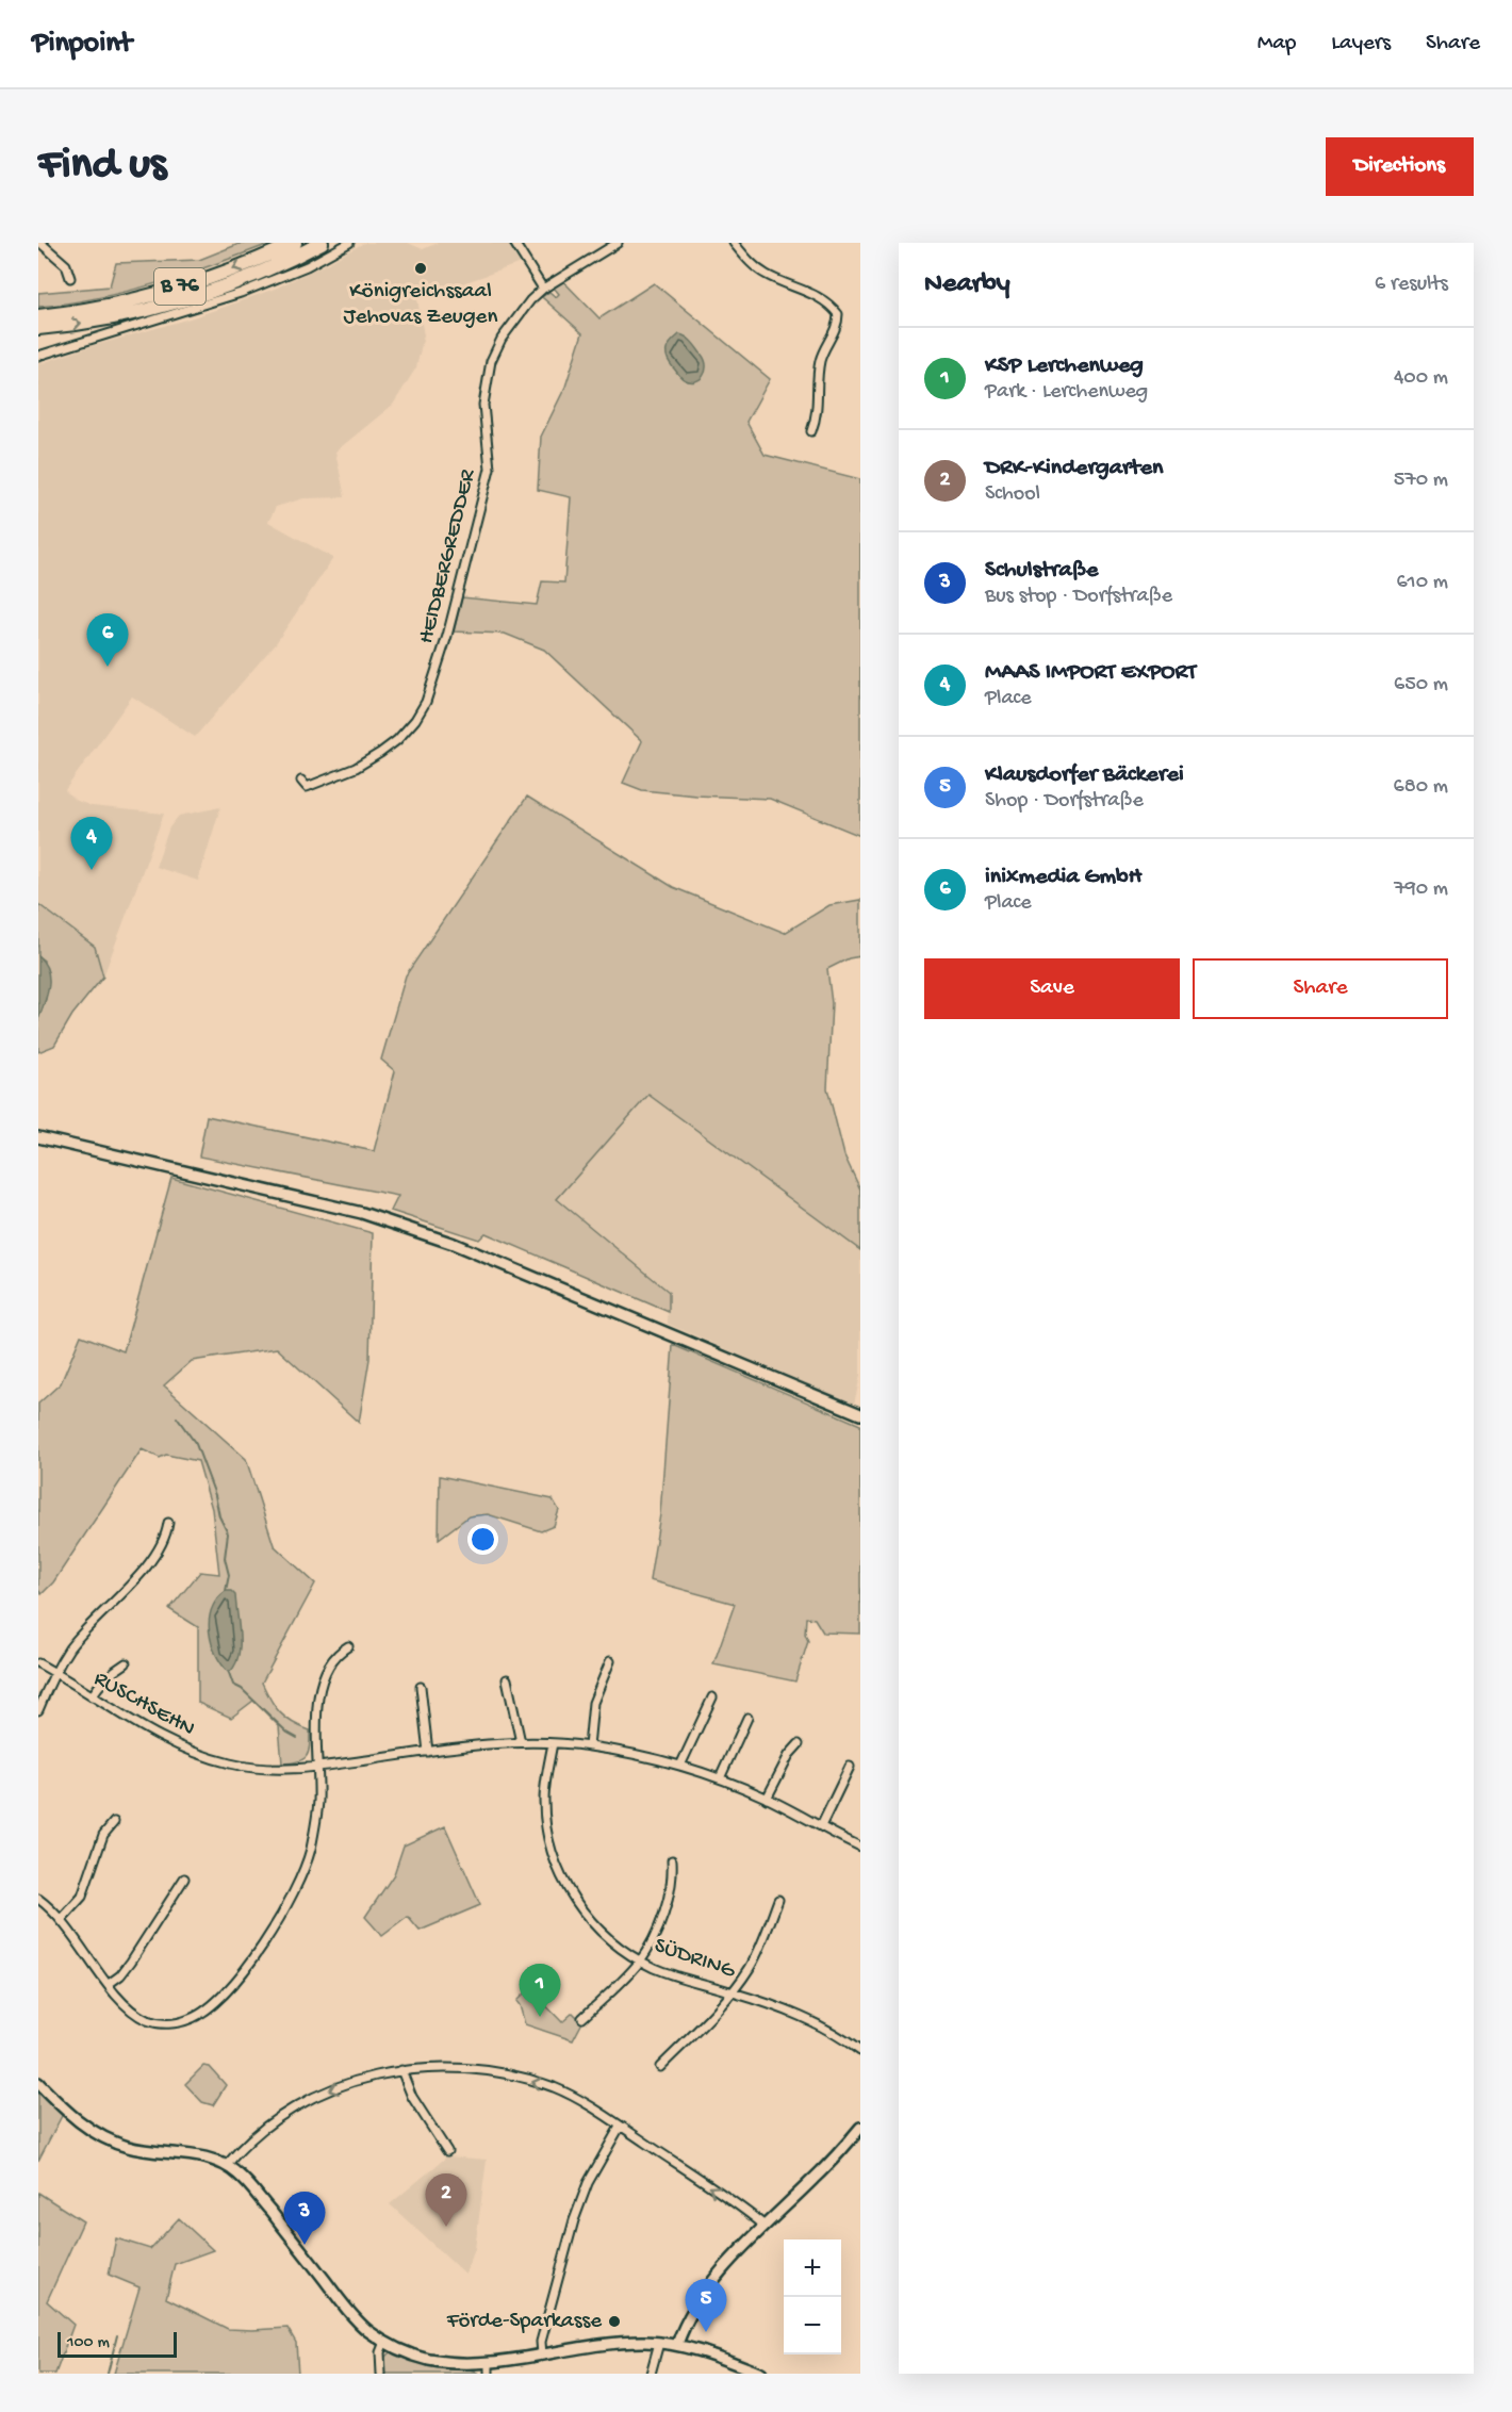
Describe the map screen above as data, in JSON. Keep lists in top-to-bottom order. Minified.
{"streets":{"highway":["B 76"],"street":["HEIDBERGREDDER","RUSCHSEHN","SÜDRING"]},"places":["Königreichssaal Jehovas Zeugen","Förde-Sparkasse"],"scale_bar":"100 m","page":{"header":"Pinpoint","nav":["Map","Layers","Share"],"buttons":["Directions",["Save","Share"]],"title":"Find us","heading":["Nearby","6 results"],"list":[{"mark":"1","name":"KSP Lerchenweg","note":"Park · Lerchenweg","value":"400 m"},{"mark":"2","name":"DRK-Kindergarten","note":"School","value":"570 m"},{"mark":"3","name":"Schulstraße","note":"Bus stop · Dorfstraße","value":"610 m"},{"mark":"4","name":"MAAS IMPORT EXPORT","note":"Place","value":"650 m"},{"mark":"5","name":"Klausdorfer Bäckerei","note":"Shop · Dorfstraße","value":"680 m"},{"mark":"6","name":"inixmedia GmbH","note":"Place","value":"790 m"}],"pins":["6","4","1","2","3","5"],"map_buttons":["+","−"],"scale":"100 m"}}
